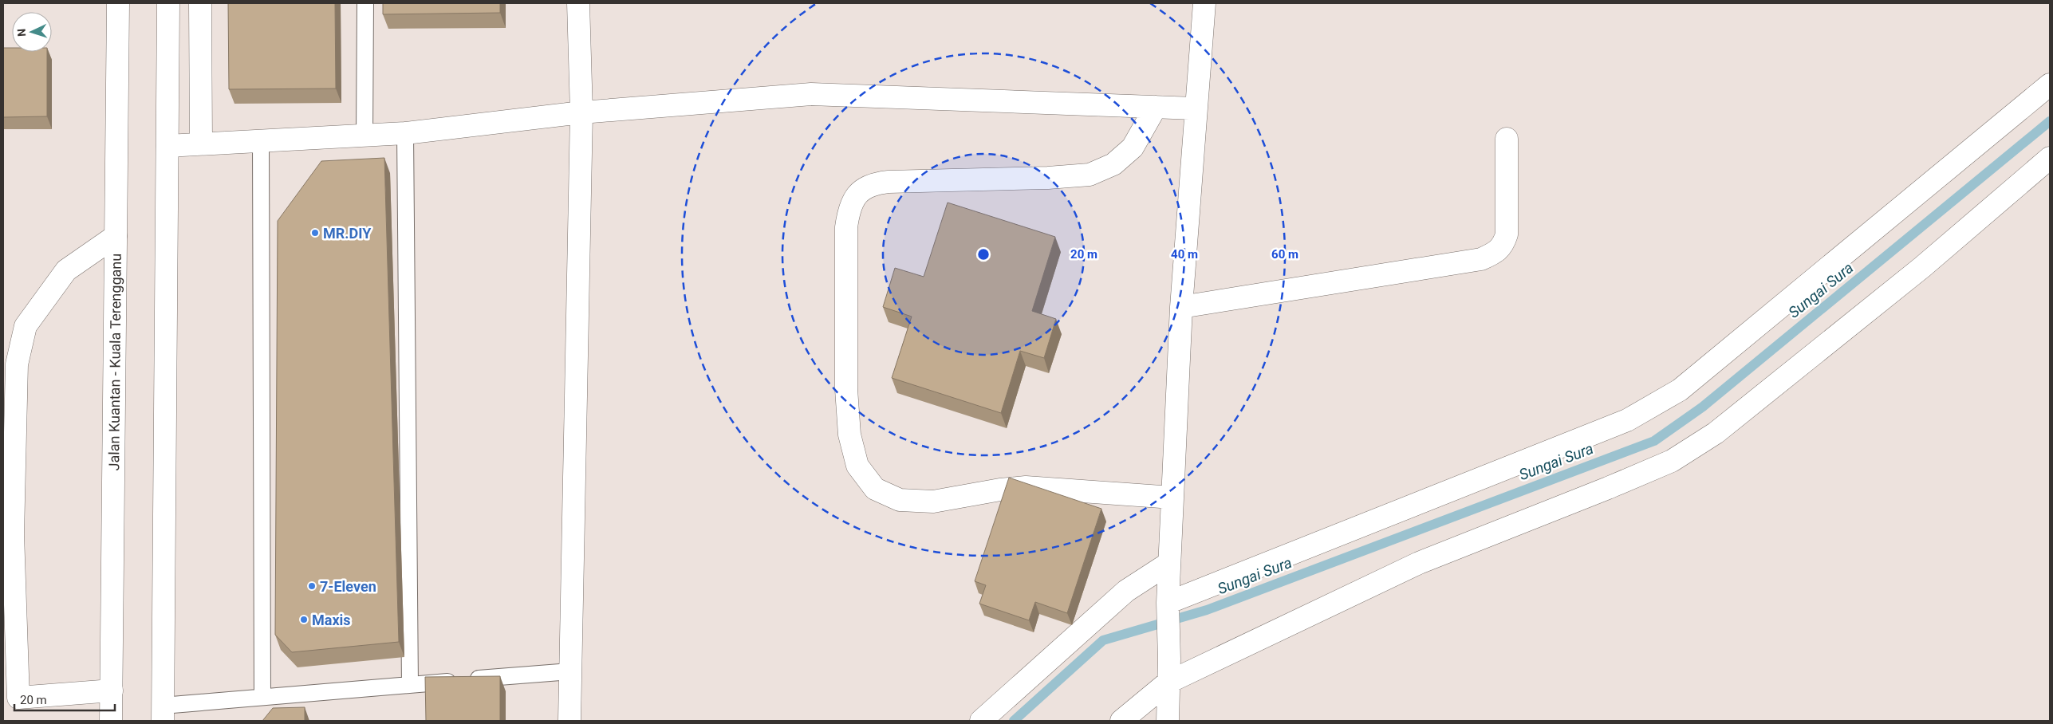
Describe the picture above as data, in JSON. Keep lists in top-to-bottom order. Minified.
{"streets":{"main road":["Jalan Kuantan - Kuala Terengganu"]},"water":["Sungai Sura"],"places":["MR.DIY","7-Eleven","Maxis"],"scale_bar":"20 m","north":"left","rings":["20 m","40 m","60 m"]}
